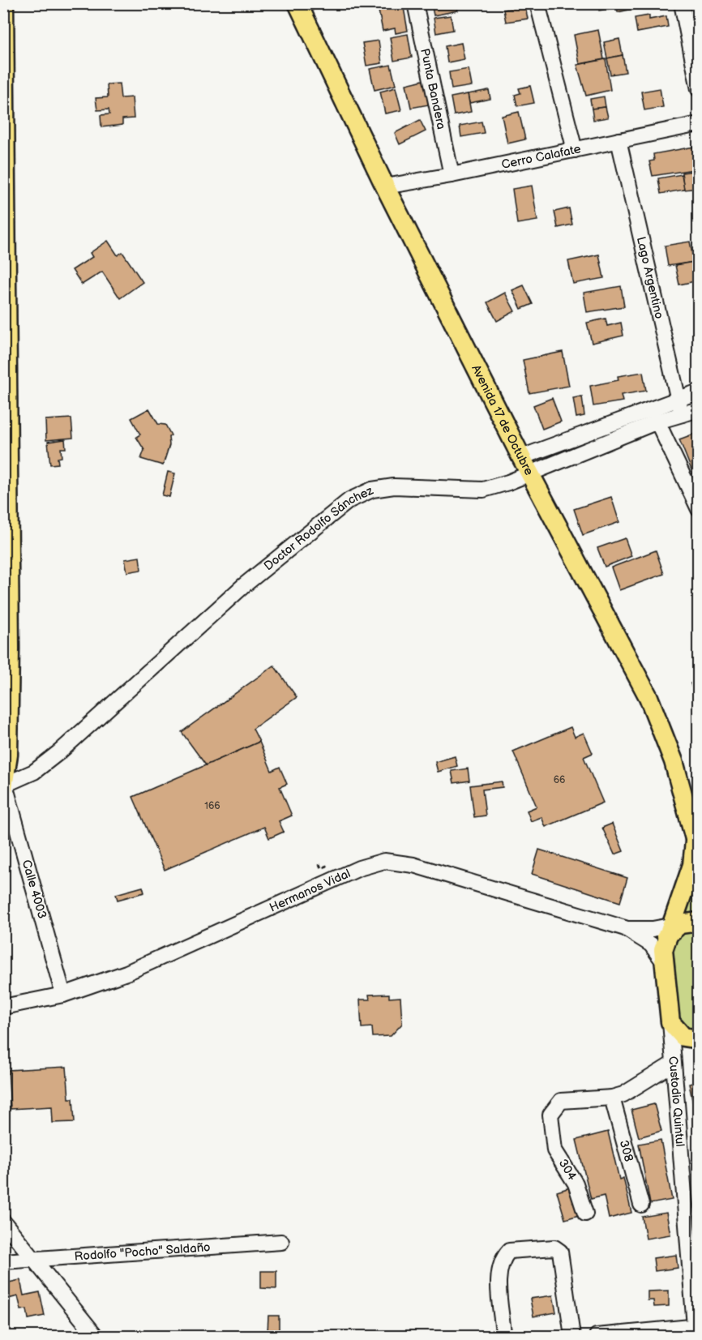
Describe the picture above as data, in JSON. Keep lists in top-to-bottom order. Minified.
{"streets":{"main road":["Avenida 17 de Octubre"],"street":["Punta Bandera","Cerro Calafate","Lago Argentino","Doctor Rodolfo Sánchez","Calle 4003","Hermanos Vidal","Custodio Quintul","308","304","Rodolfo \"Pocho\" Saldaño"]},"crossings":[["Punta Bandera","Cerro Calafate"],["Cerro Calafate","Lago Argentino"],["Cerro Calafate","Avenida 17 de Octubre"],["Lago Argentino","Doctor Rodolfo Sánchez"],["Avenida 17 de Octubre","Doctor Rodolfo Sánchez"],["Avenida 17 de Octubre","Hermanos Vidal"],["Avenida 17 de Octubre","Custodio Quintul"],["Doctor Rodolfo Sánchez","Calle 4003"],["Calle 4003","Hermanos Vidal"],["308","304"]],"house_numbers":["66","166"]}
